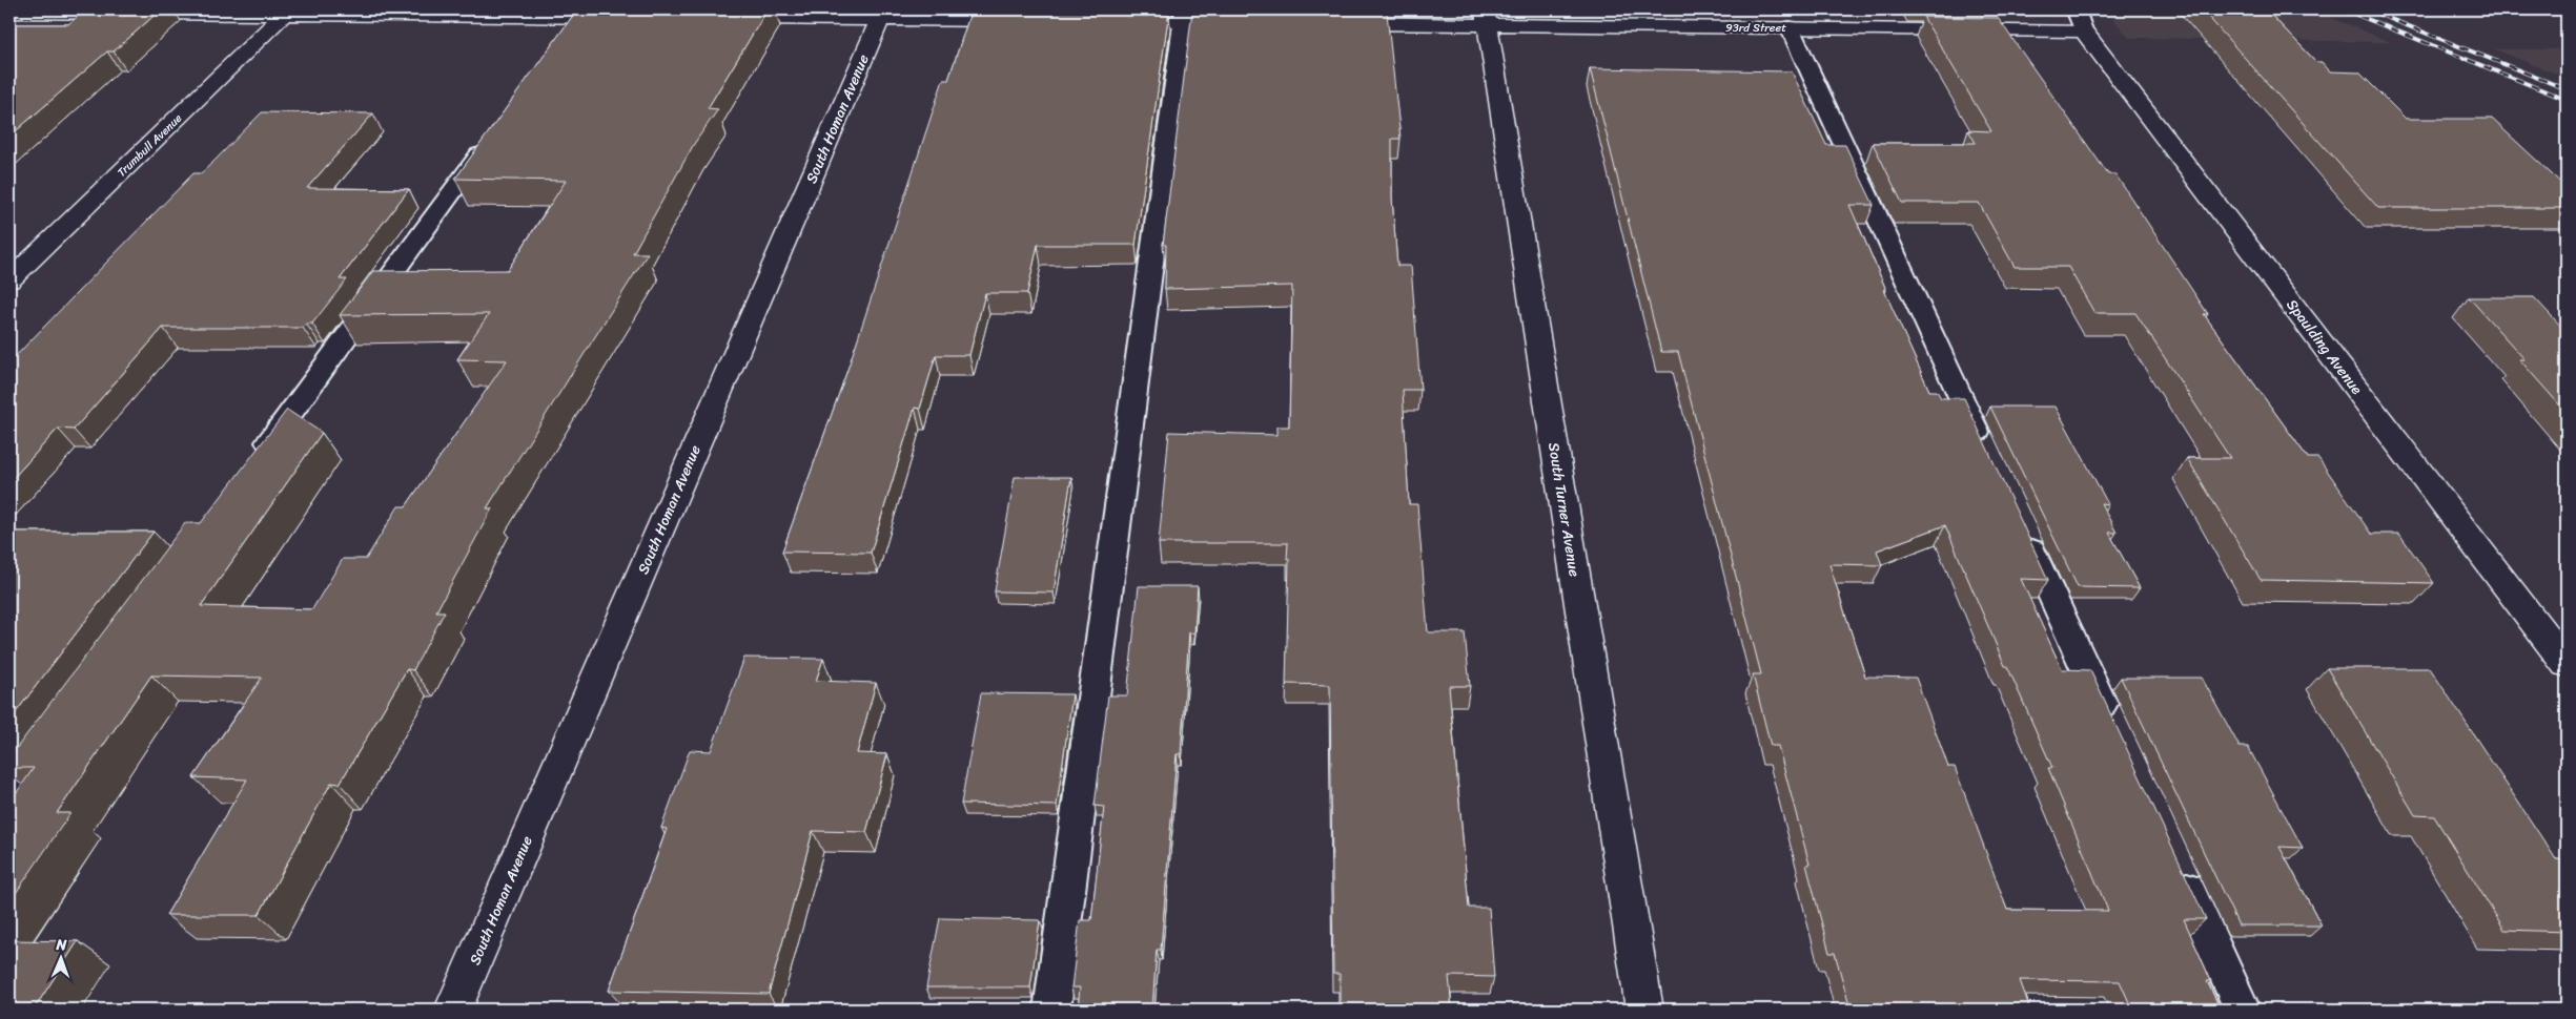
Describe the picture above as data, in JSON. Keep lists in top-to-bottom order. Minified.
{"streets":{"street":["93rd Street","South Homan Avenue","Trumbull Avenue","Spaulding Avenue","South Turner Avenue"]},"crossings":[["93rd Street","Spaulding Avenue"],["93rd Street","South Turner Avenue"]],"north":"top"}
